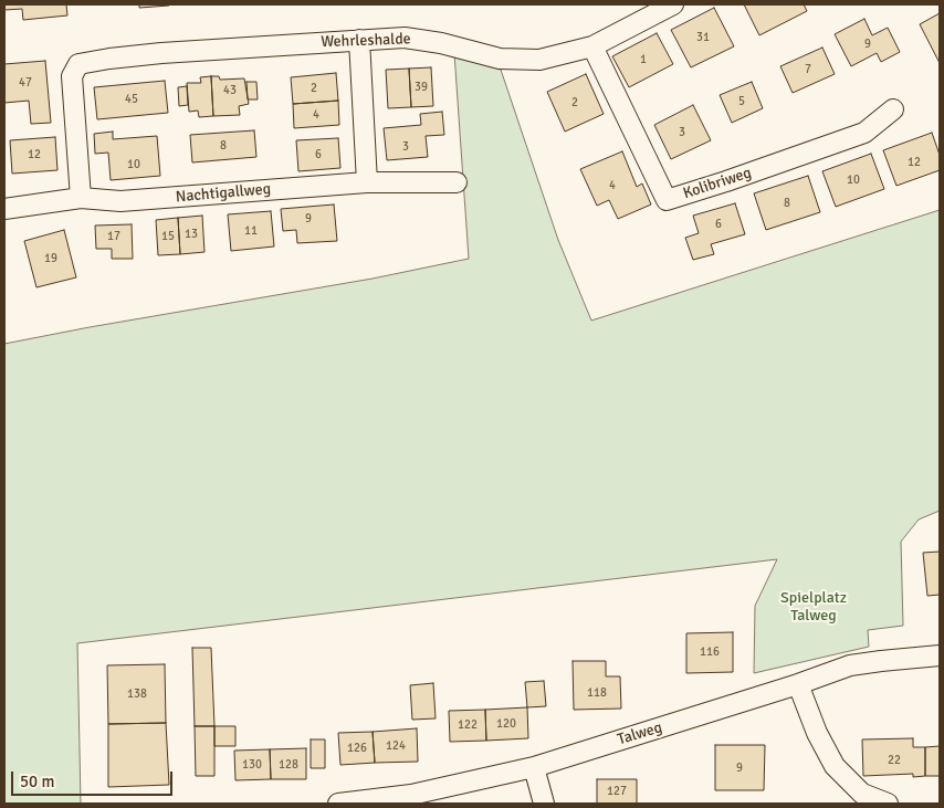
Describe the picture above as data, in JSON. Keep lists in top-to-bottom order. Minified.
{"streets":{"street":["Wehrleshalde","Kolibriweg","Nachtigallweg","Talweg"]},"crossings":[["Wehrleshalde","Kolibriweg"],["Wehrleshalde","Nachtigallweg"]],"parks":["Spielplatz Talweg"],"house_numbers":["31","9","1","7","47","39","2","43","45","5","2","4","3","8","3","12","6","12","10","10","4","8","9","6","11","13","17","15","19","116","118","138","120","122","124","126","22","130","128","9","127"],"scale_bar":"50 m"}
